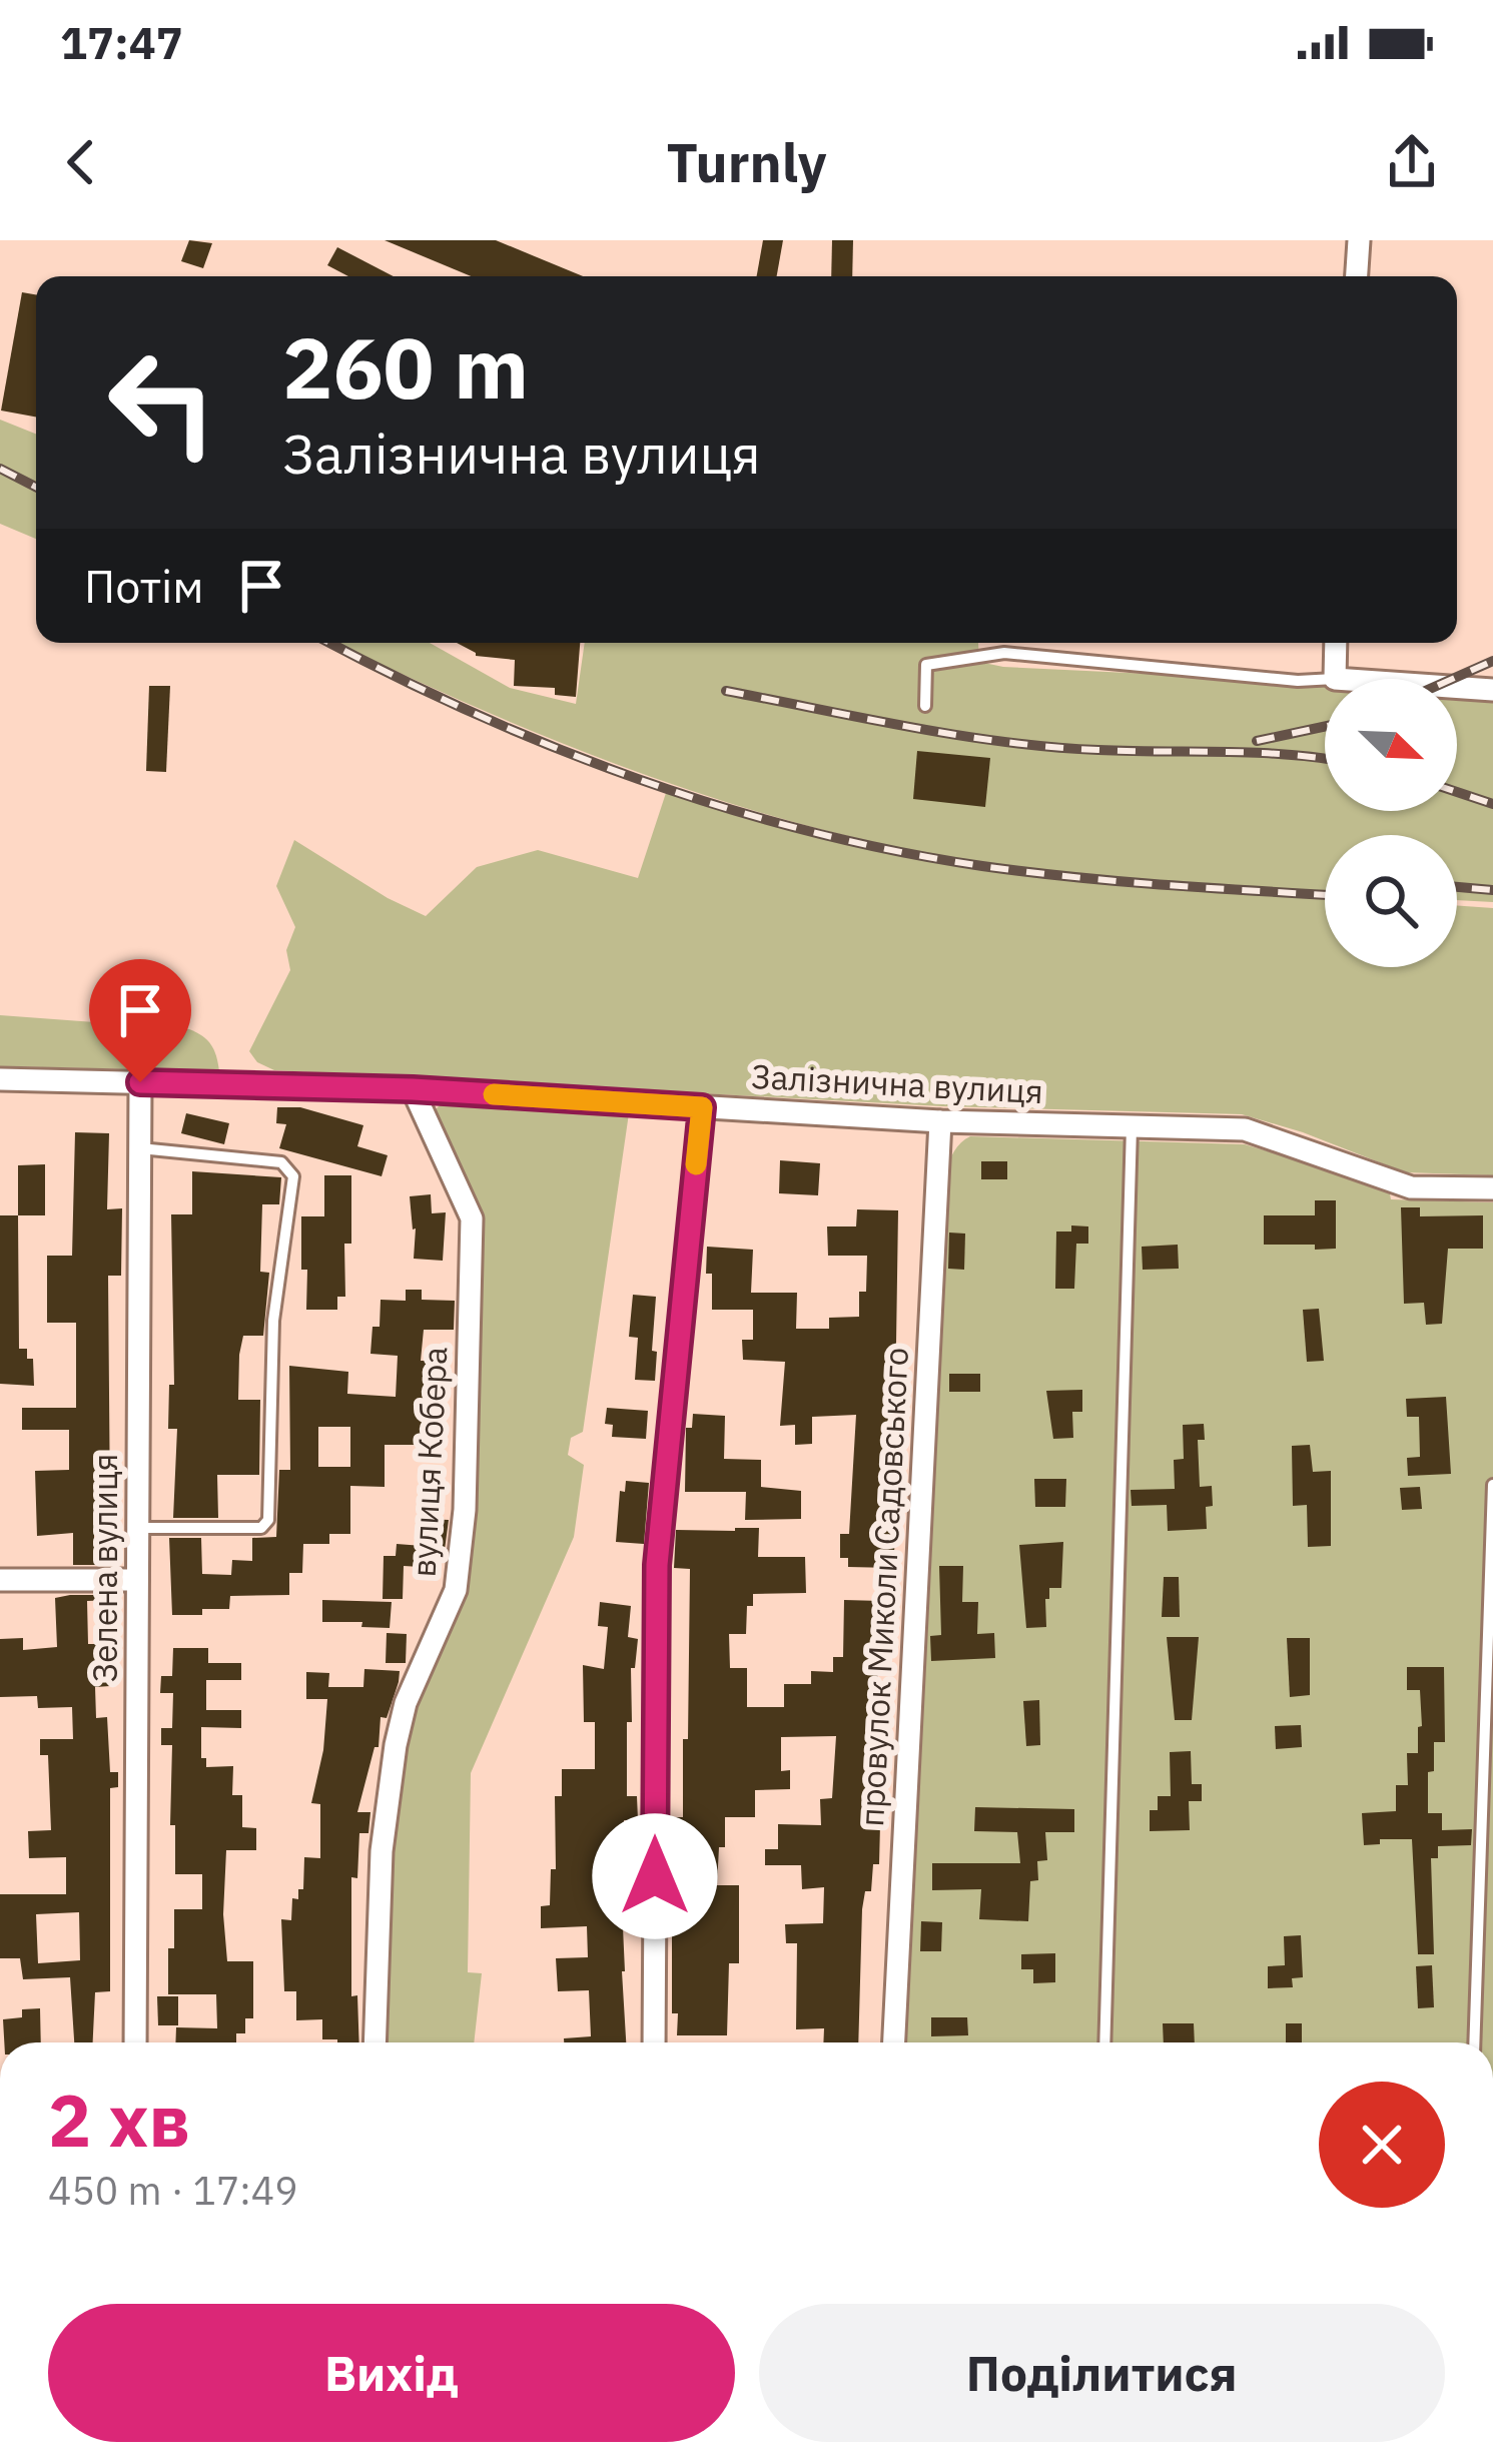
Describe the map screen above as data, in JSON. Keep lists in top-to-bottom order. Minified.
{"streets":{"street":["Залізнична вулиця","вулиця Кобера","Зелена вулиця","провулок Миколи Садовського"]},"crossings":[["Залізнична вулиця","вулиця Кобера"],["Залізнична вулиця","Зелена вулиця"],["Залізнична вулиця","провулок Миколи Садовського"]],"north":"bottom right","page":{"status":"17:47","header":"Turnly","turn":["260 m","Залізнична вулиця"],"then":"Потім","heading":["2 хв","450 m · 17:49"],"buttons":["Вихід","Поділитися"]}}
